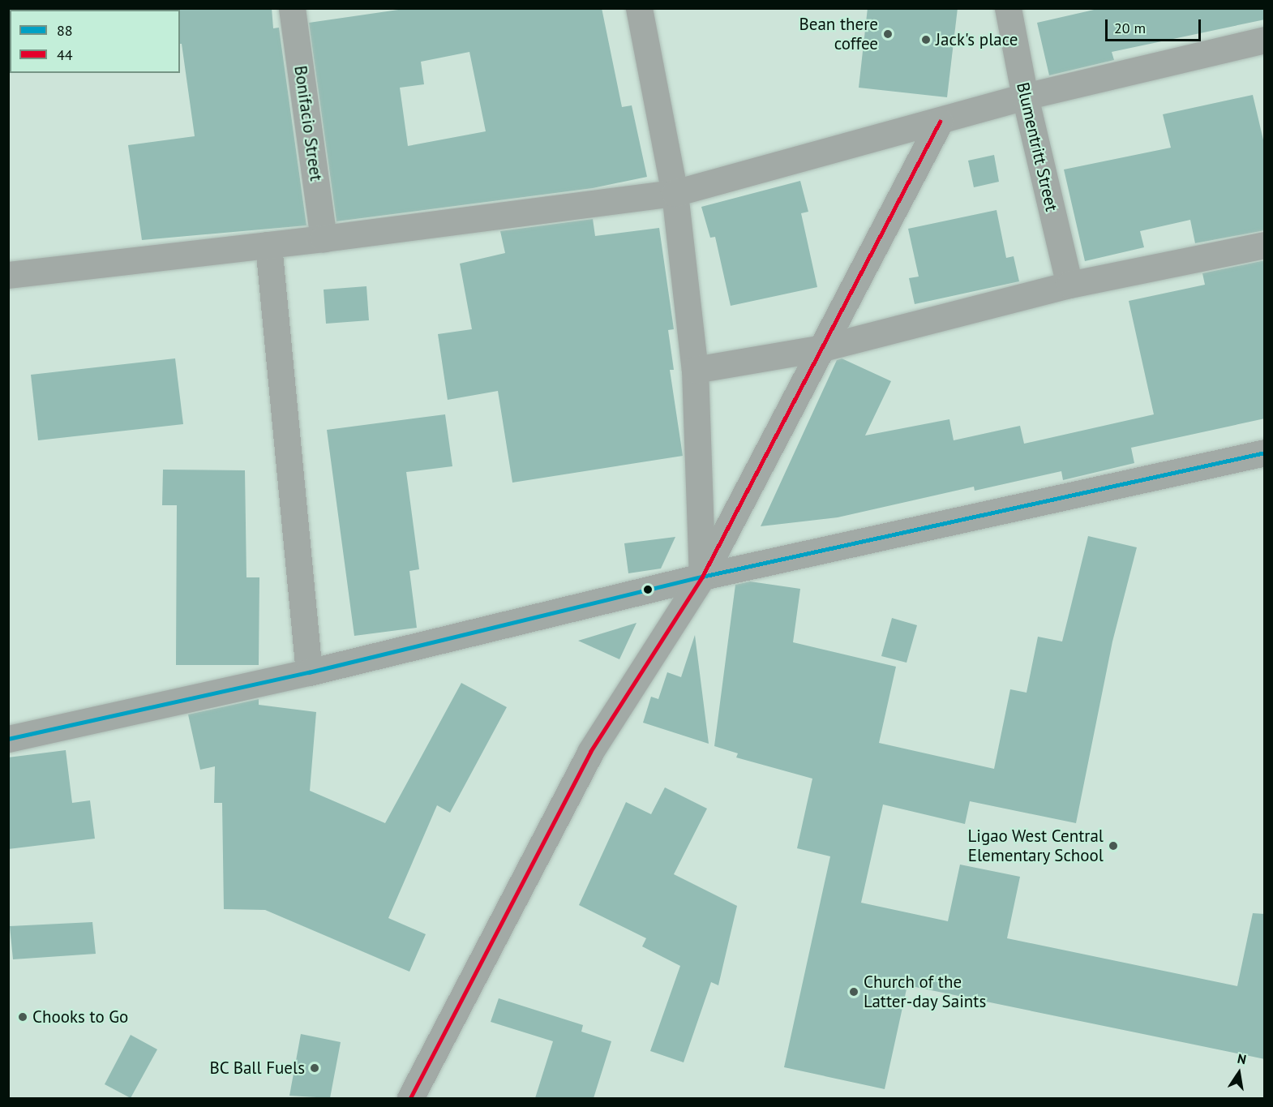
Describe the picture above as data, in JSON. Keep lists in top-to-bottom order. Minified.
{"streets":{"street":["Bonifacio Street","Blumentritt Street"]},"places":["Bean there coffee","Jack's place","Ligao West Central Elementary School","Church of the Latter-day Saints","Chooks to Go","BC Ball Fuels"],"lines":["transit line 44","transit line 88"],"legend":["88","44"],"scale_bar":"20 m","north":"top"}
